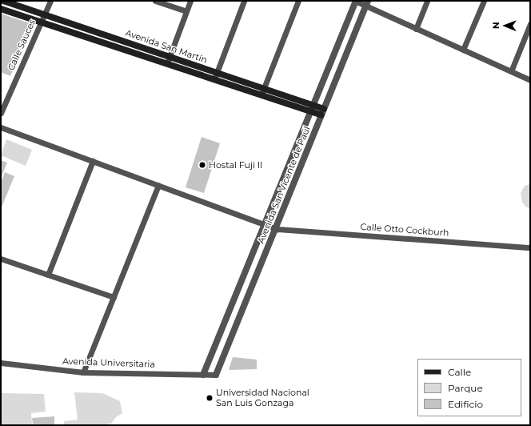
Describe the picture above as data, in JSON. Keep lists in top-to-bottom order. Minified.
{"streets":{"main road":["Avenida San Martín"],"street":["Calle Sauces","Avenida San Vicente de Paúl","Calle Otto Cockburh","Avenida Universitaria"]},"crossings":[["Calle Sauces","Avenida San Martín"],["Avenida San Martín","Avenida San Vicente de Paúl"],["Avenida San Vicente de Paúl","Avenida Universitaria"]],"places":["Hostal Fuji II","Universidad Nacional San Luis Gonzaga"],"legend":["Calle","Parque","Edificio"],"north":"left"}
